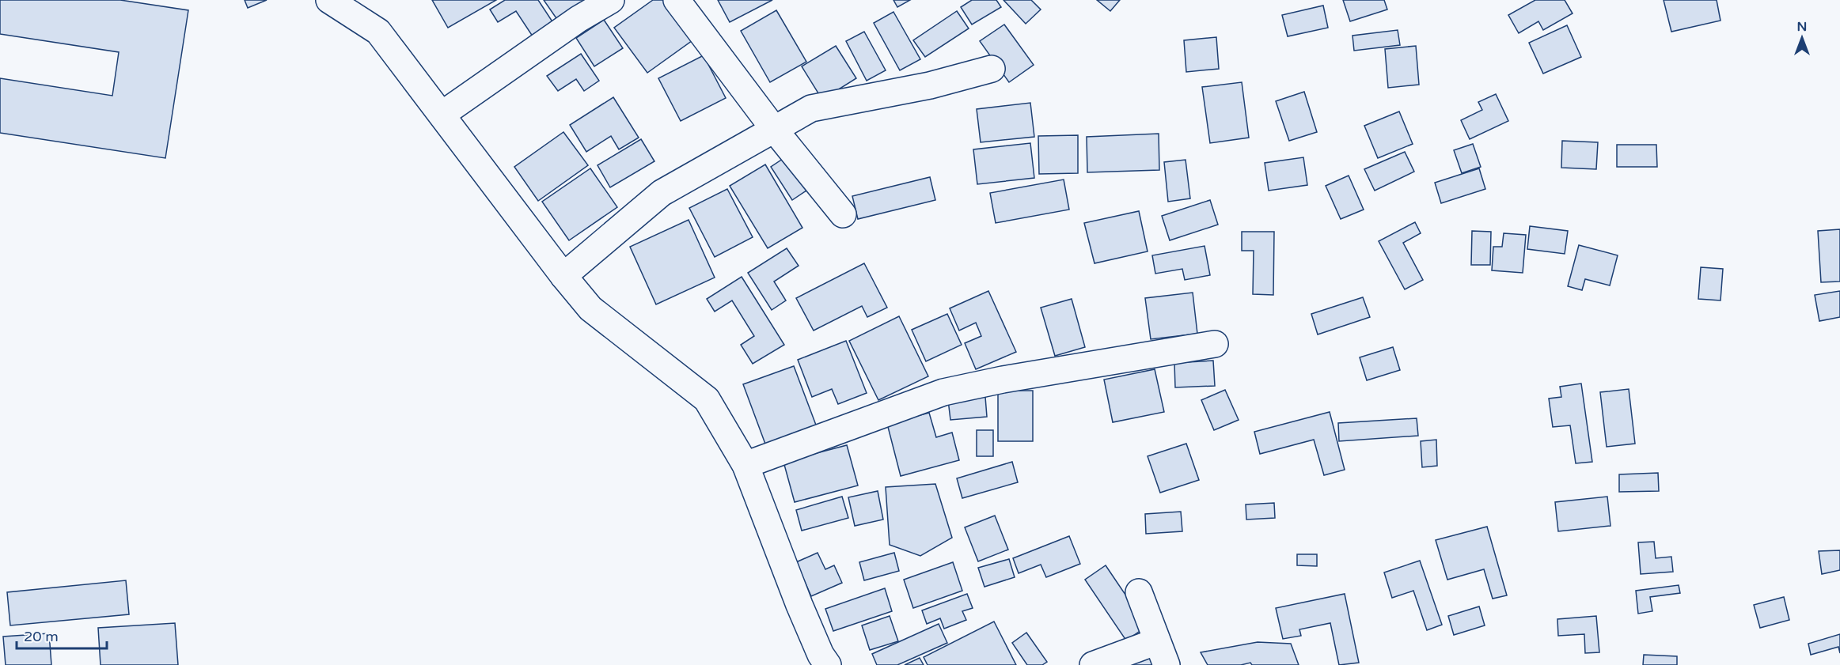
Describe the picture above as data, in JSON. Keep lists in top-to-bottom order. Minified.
{"scale_bar":"20 m","north":"top"}
